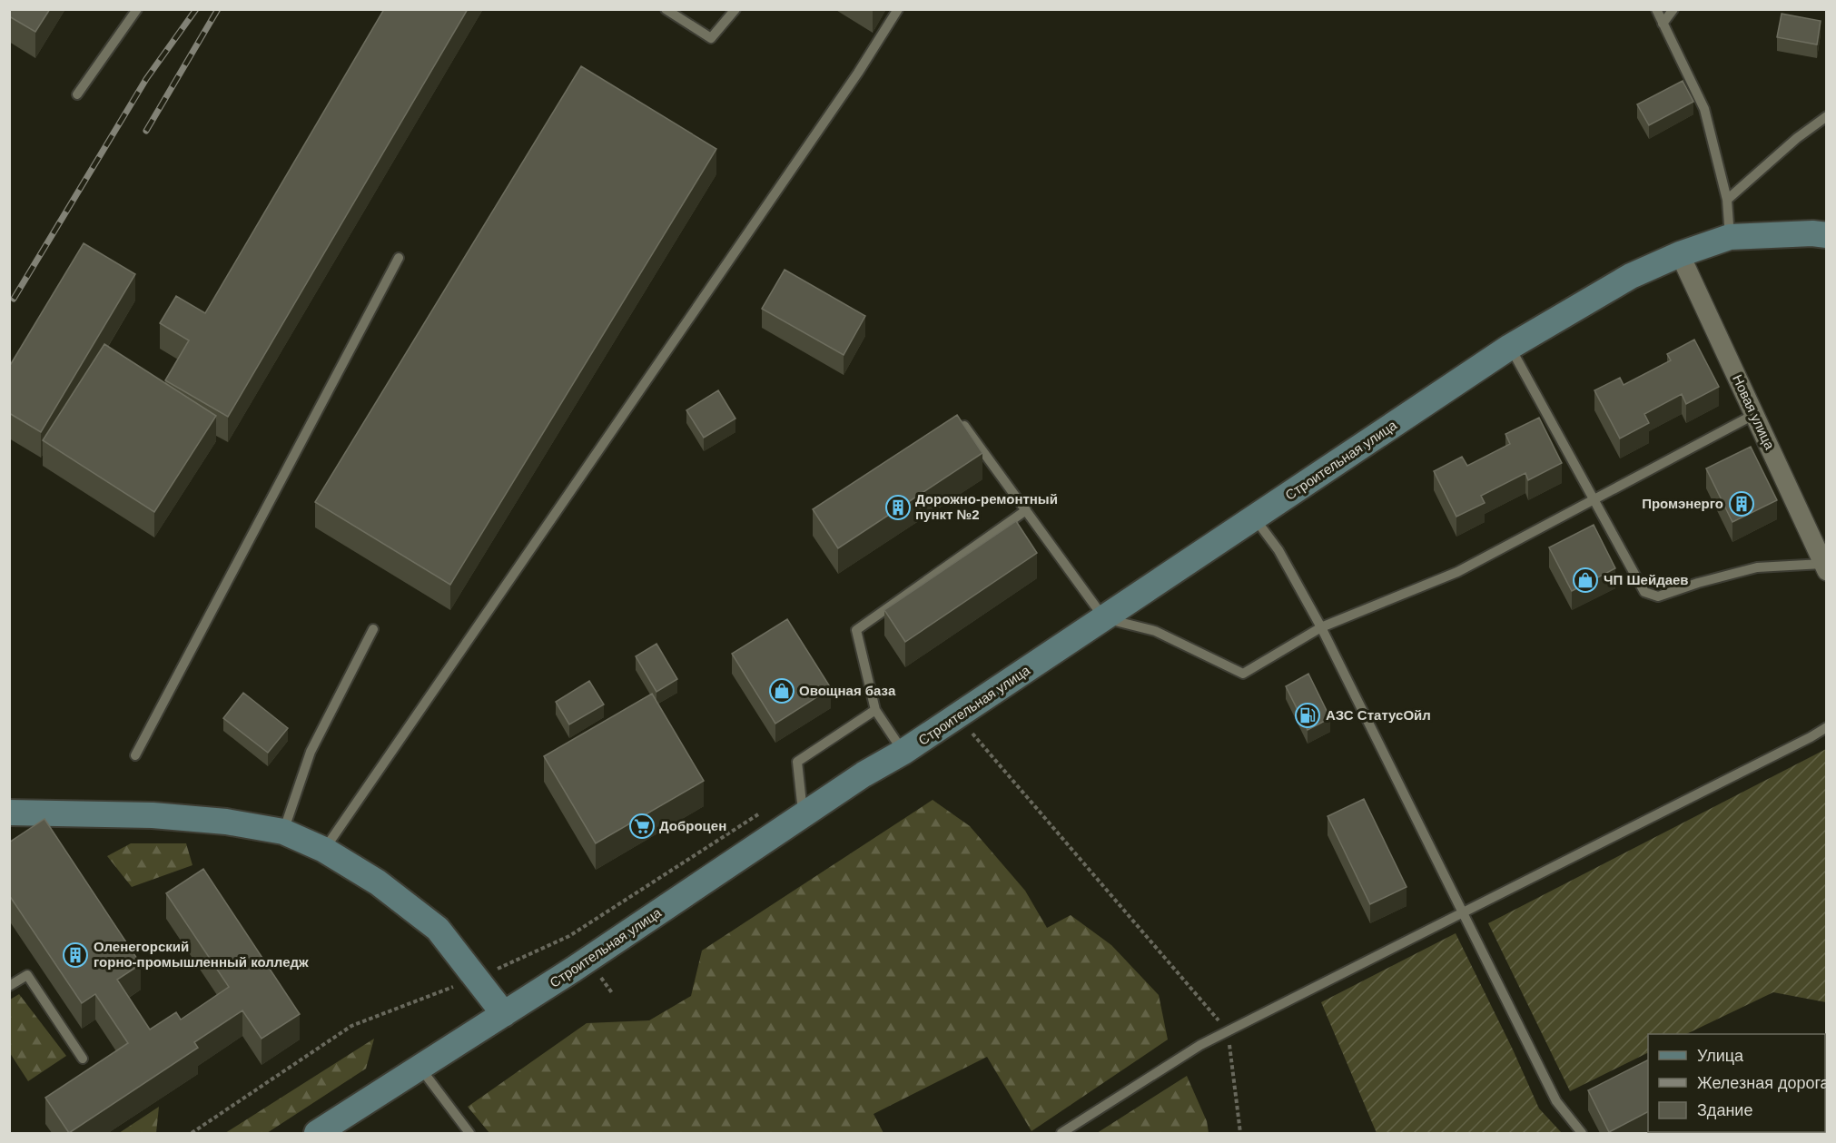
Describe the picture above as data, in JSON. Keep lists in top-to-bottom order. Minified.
{"streets":{"street":["Новая улица","Строительная улица"]},"crossings":[["Новая улица","Строительная улица"]],"places":{"building":["Промэнерго","Дорожно-ремонтный пункт №2","Оленегорский горно-промышленный колледж"],"shop":["ЧП Шейдаев","Овощная база"],"fuel station":["АЗС СтатусОйл"],"supermarket":["Доброцен"]},"legend":["Улица","Железная дорога","Здание"]}
